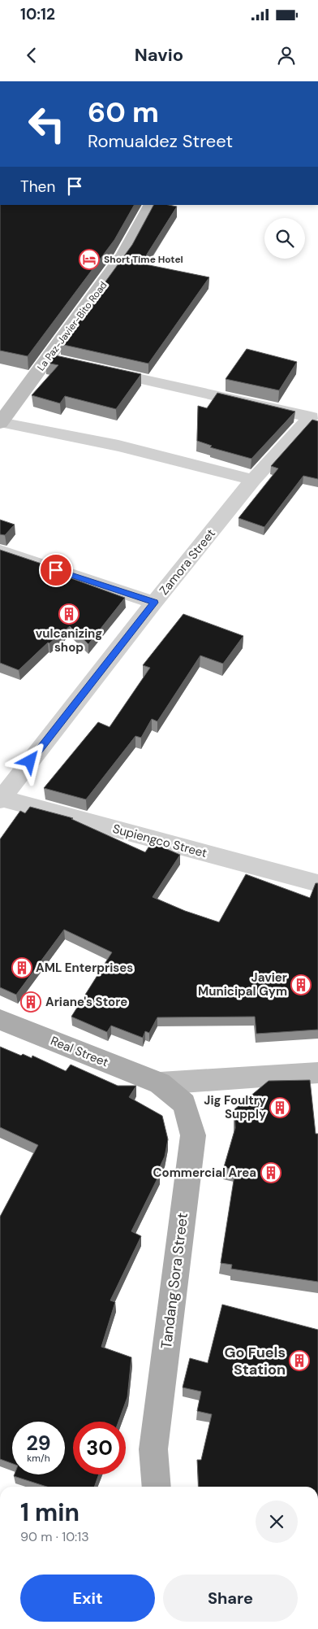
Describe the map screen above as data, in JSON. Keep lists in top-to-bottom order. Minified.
{"streets":{"main road":["La Paz-Javier-Bito Road","Real Street","Tandang Sora Street"],"street":["Zamora Street","Supiengco Street"]},"crossings":[["Zamora Street","Supiengco Street"],["Real Street","Tandang Sora Street"]],"places":{"hotel":["Short Time Hotel"],"building":["vulcanizing shop","AML Enterprises","Javier Municipal Gym","Ariane's Store","Jig Foultry Supply","Commercial Area","Go Fuels Station"]},"page":{"status":"10:12","header":"Navio","turn":["60 m","Romualdez Street"],"then":"Then","speed":"29 km/h","limit":"30","heading":["1 min","90 m · 10:13"],"buttons":["Exit","Share"]}}
